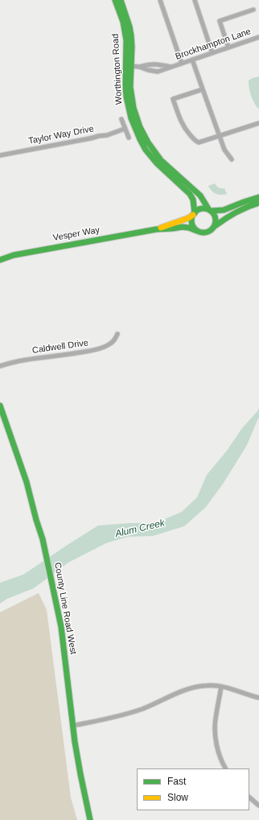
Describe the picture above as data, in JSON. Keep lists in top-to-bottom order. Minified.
{"streets":{"street":["Brockhampton Lane","Worthington Road","Taylor Way Drive","Vesper Way","Caldwell Drive","County Line Road West"]},"crossings":[["Brockhampton Lane","Worthington Road"],["Worthington Road","Vesper Way"]],"water":["Alum Creek"],"legend":["Fast","Slow"]}
